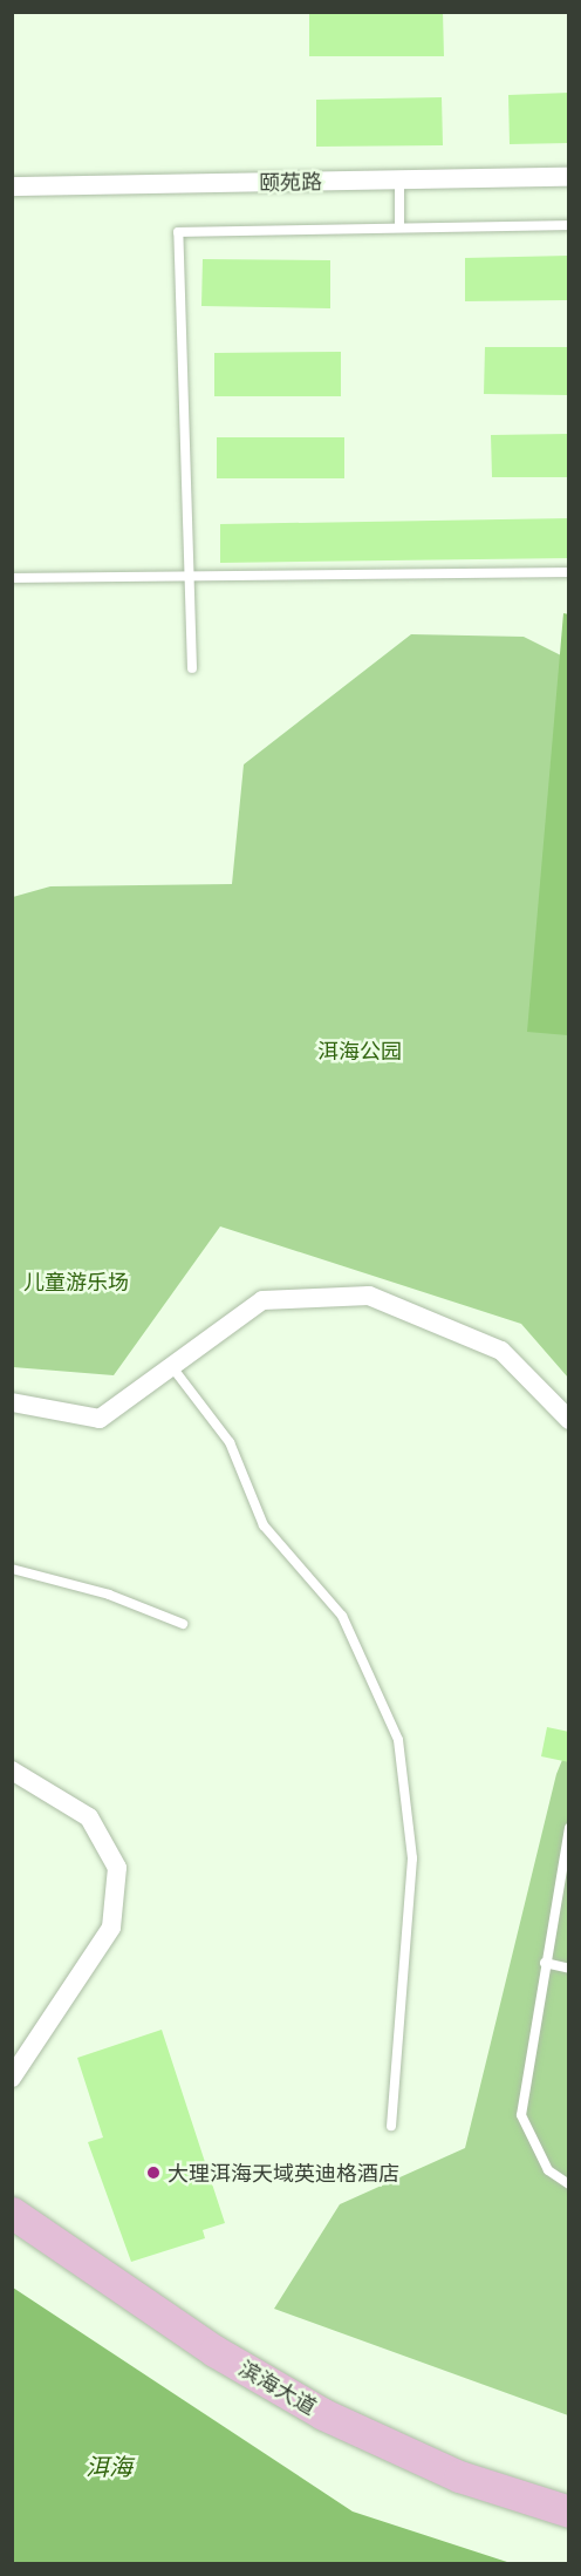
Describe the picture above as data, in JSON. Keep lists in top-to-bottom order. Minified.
{"streets":{"main road":["滨海大道"],"street":["颐苑路"]},"water":["洱海"],"parks":["洱海公园","儿童游乐场"],"places":["大理洱海天域英迪格酒店"]}
